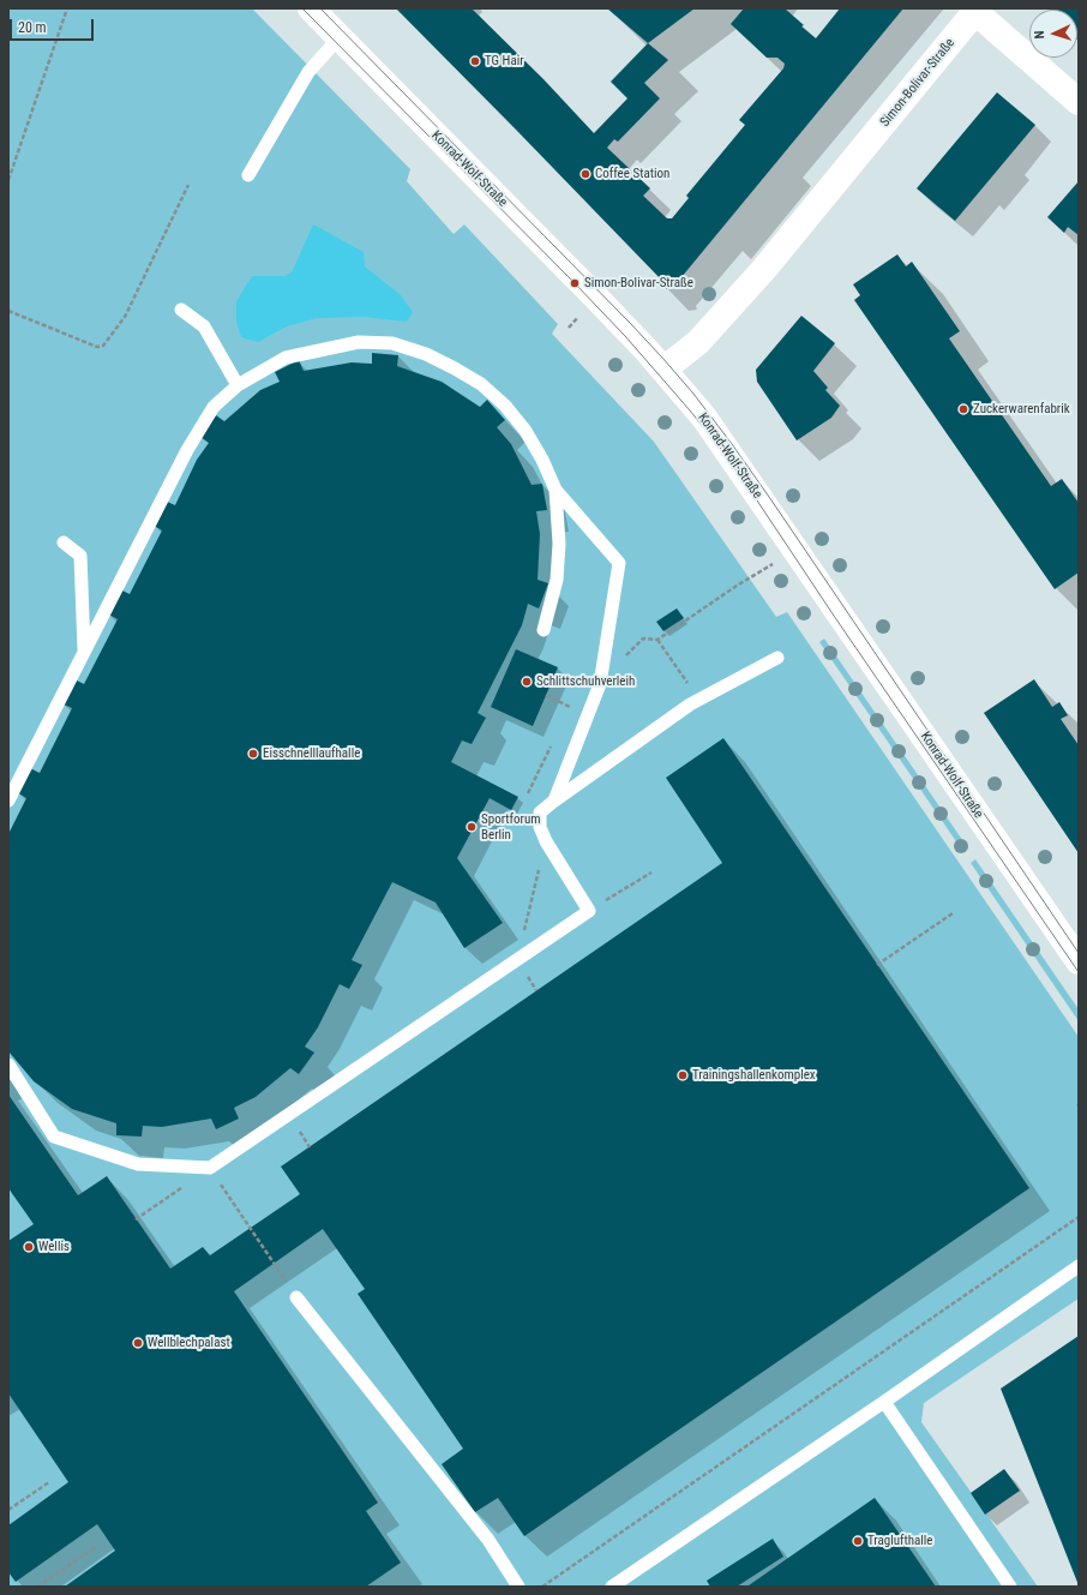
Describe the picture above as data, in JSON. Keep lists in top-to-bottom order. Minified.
{"streets":{"main road":["Simon-Bolivar-Straße","Konrad-Wolf-Straße"]},"crossings":[["Simon-Bolivar-Straße","Konrad-Wolf-Straße"]],"places":["TG Hair","Coffee Station","Simon-Bolivar-Straße","Zuckerwarenfabrik","Schlittschuhverleih","Eisschnelllaufhalle","Sportforum Berlin","Trainingshallenkomplex","Wellis","Wellblechpalast","Traglufthalle"],"scale_bar":"20 m","north":"left"}
